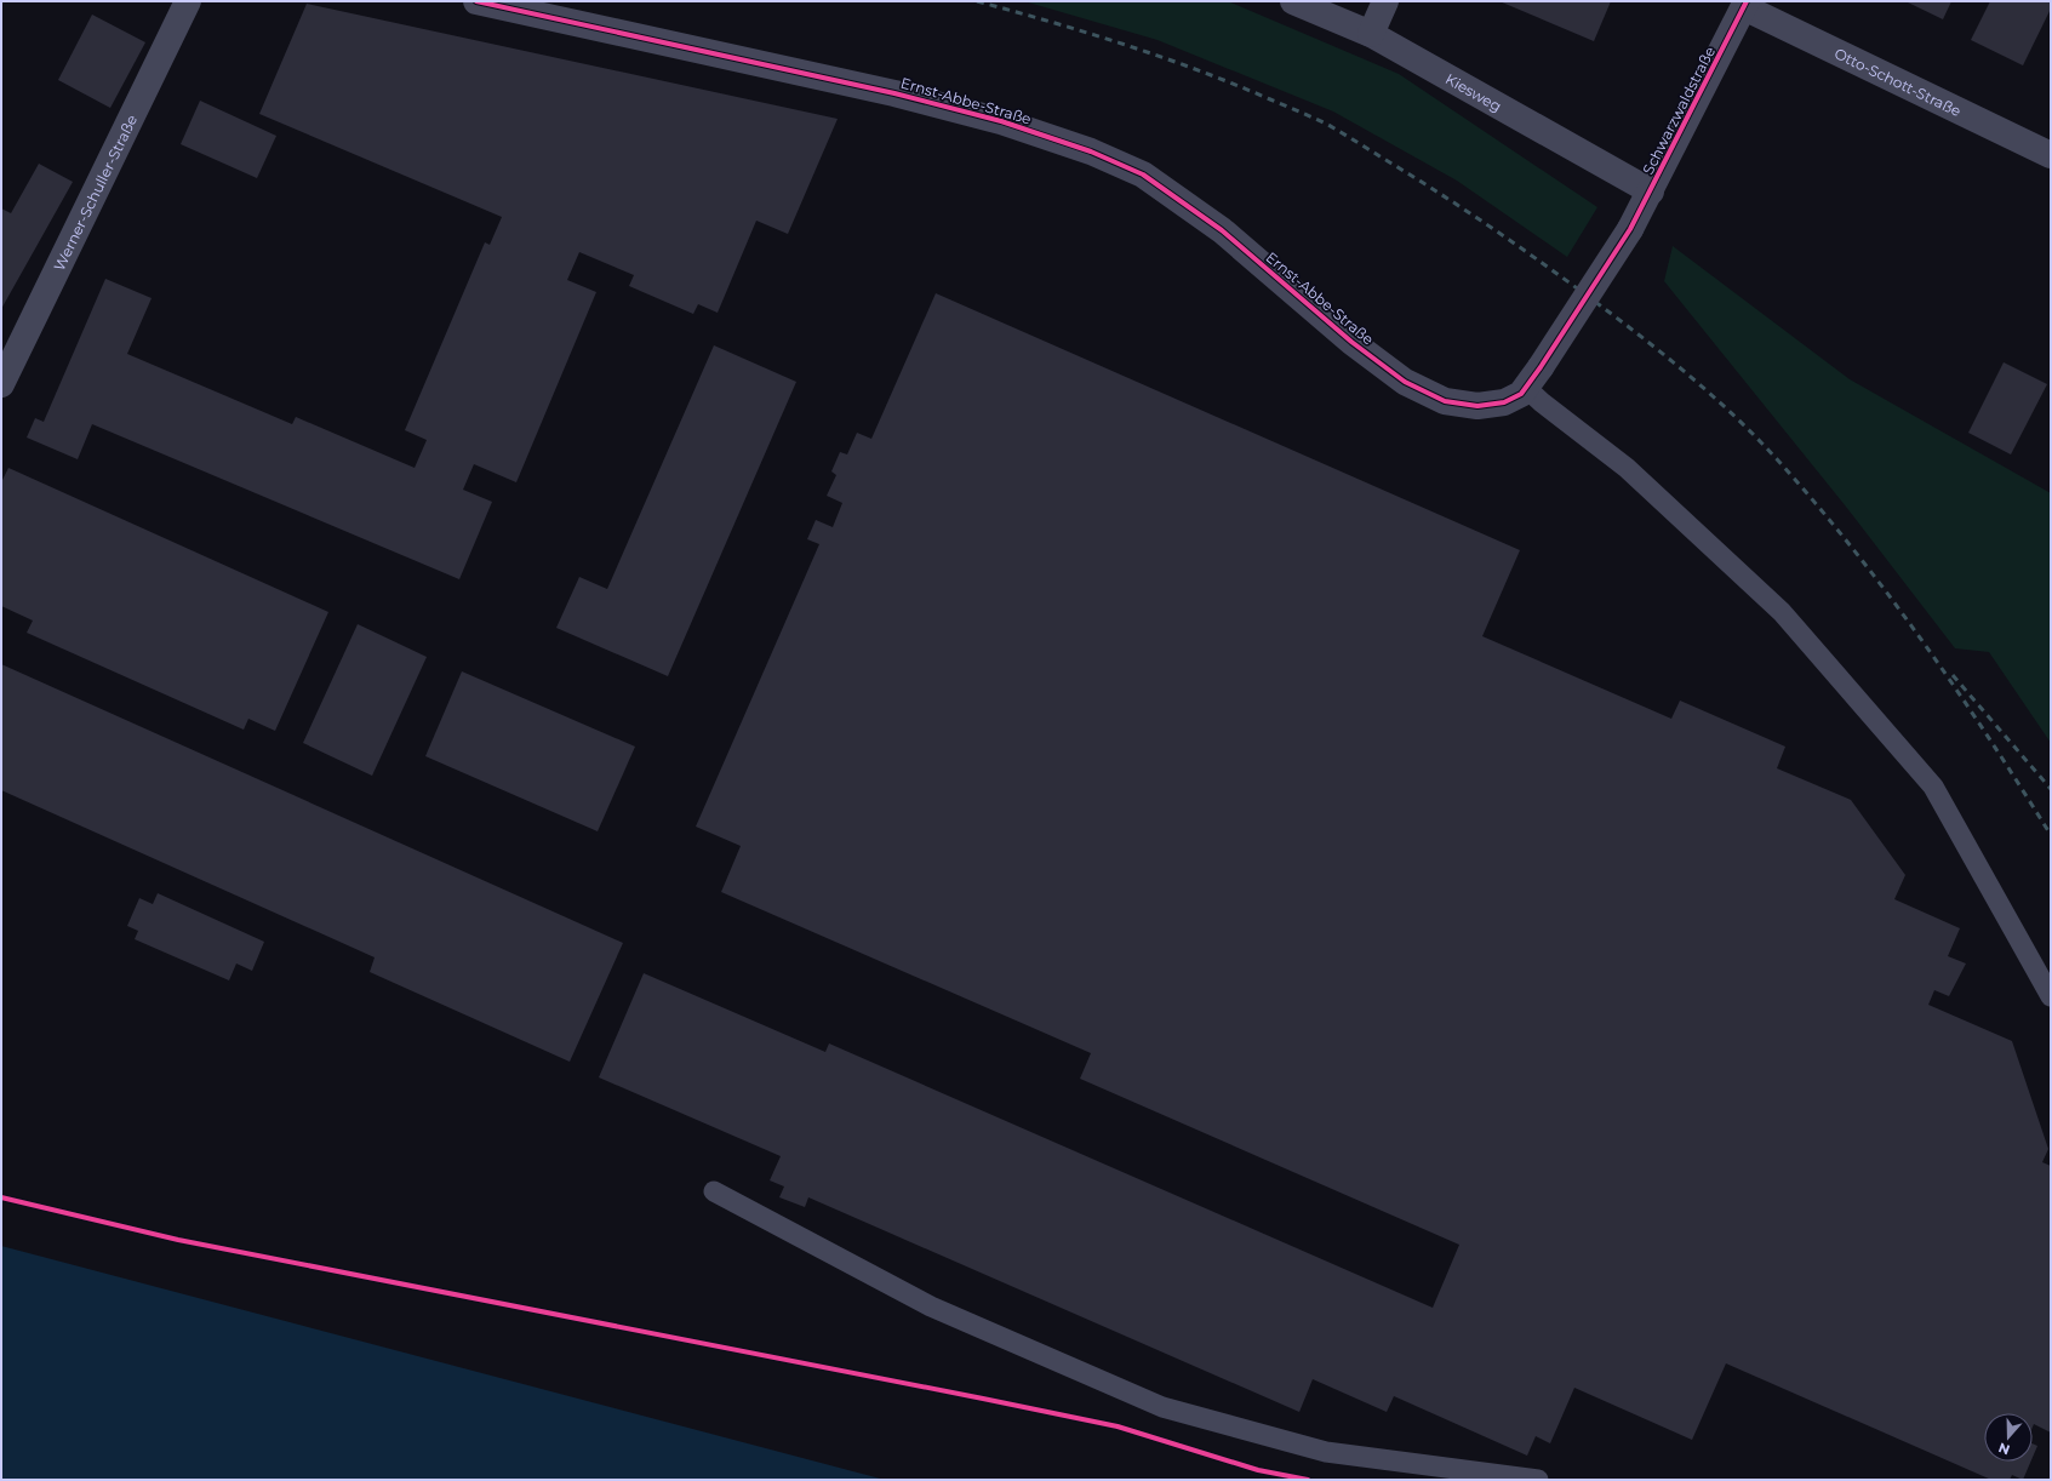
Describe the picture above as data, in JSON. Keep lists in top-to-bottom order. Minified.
{"streets":{"street":["Otto-Schott-Straße","Kiesweg","Ernst-Abbe-Straße","Schwarzwaldstraße","Werner-Schuller-Straße"]},"crossings":[["Otto-Schott-Straße","Schwarzwaldstraße"],["Kiesweg","Schwarzwaldstraße"],["Ernst-Abbe-Straße","Schwarzwaldstraße"]],"north":"bottom"}
